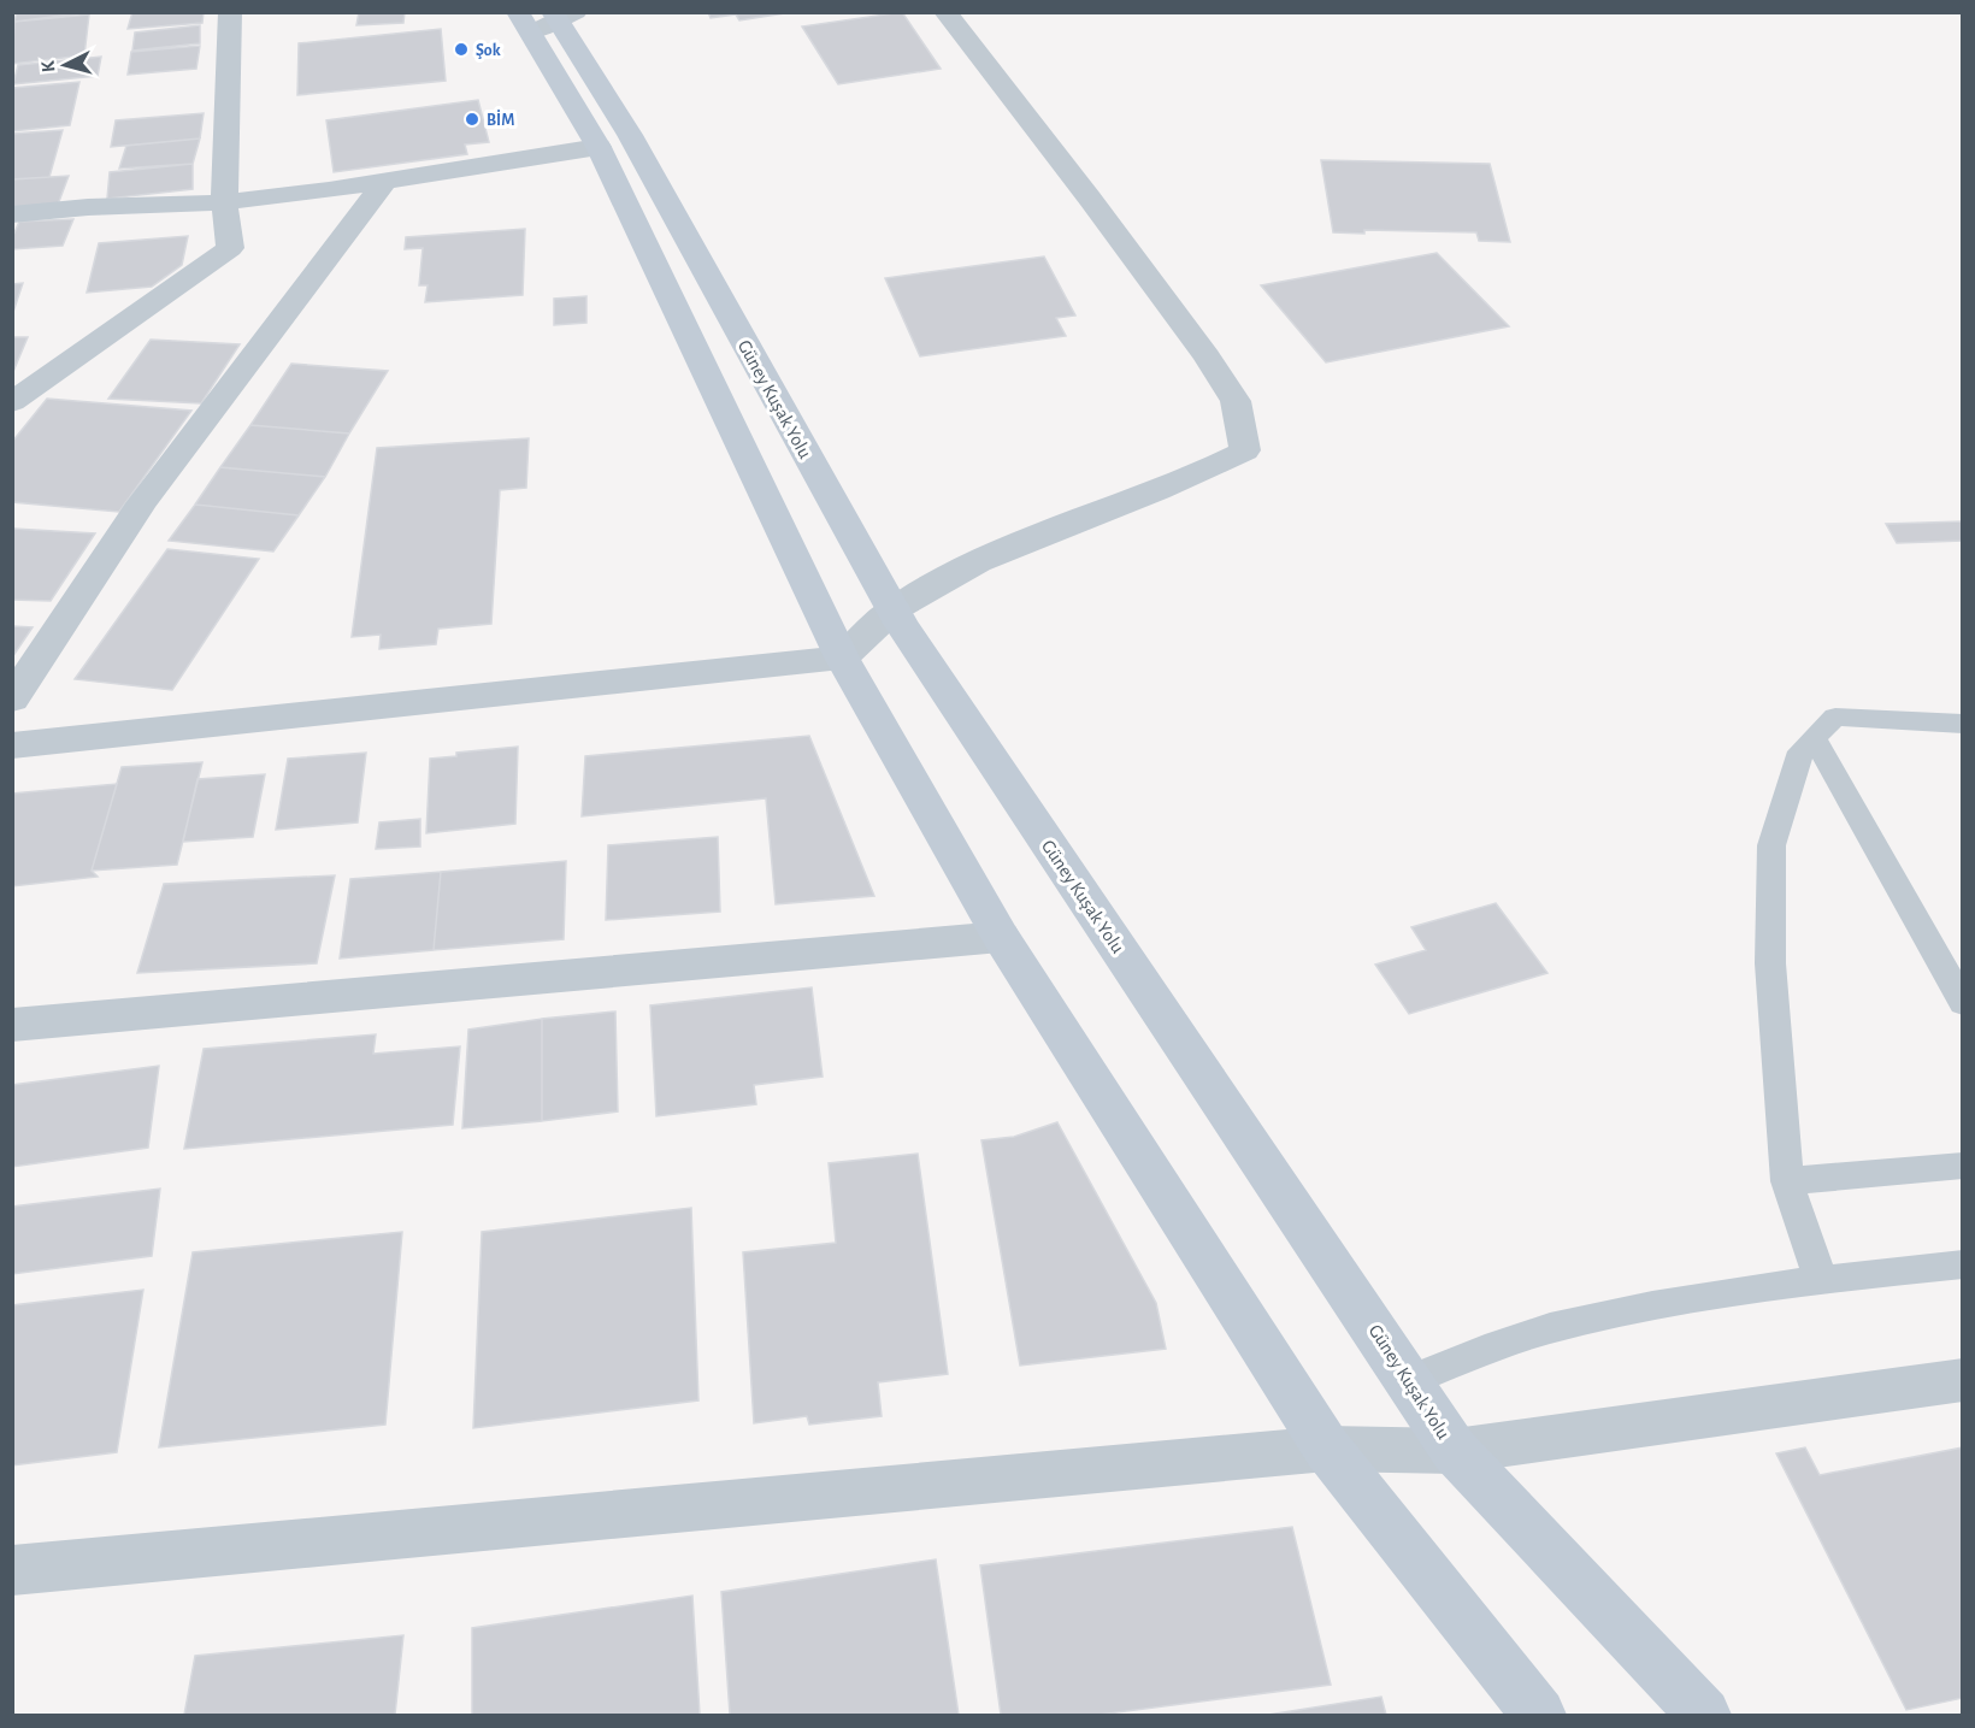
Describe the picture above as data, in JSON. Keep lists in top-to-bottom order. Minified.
{"streets":{"main road":["Güney Kuşak Yolu"]},"places":["Şok","BİM"],"north":"left"}
